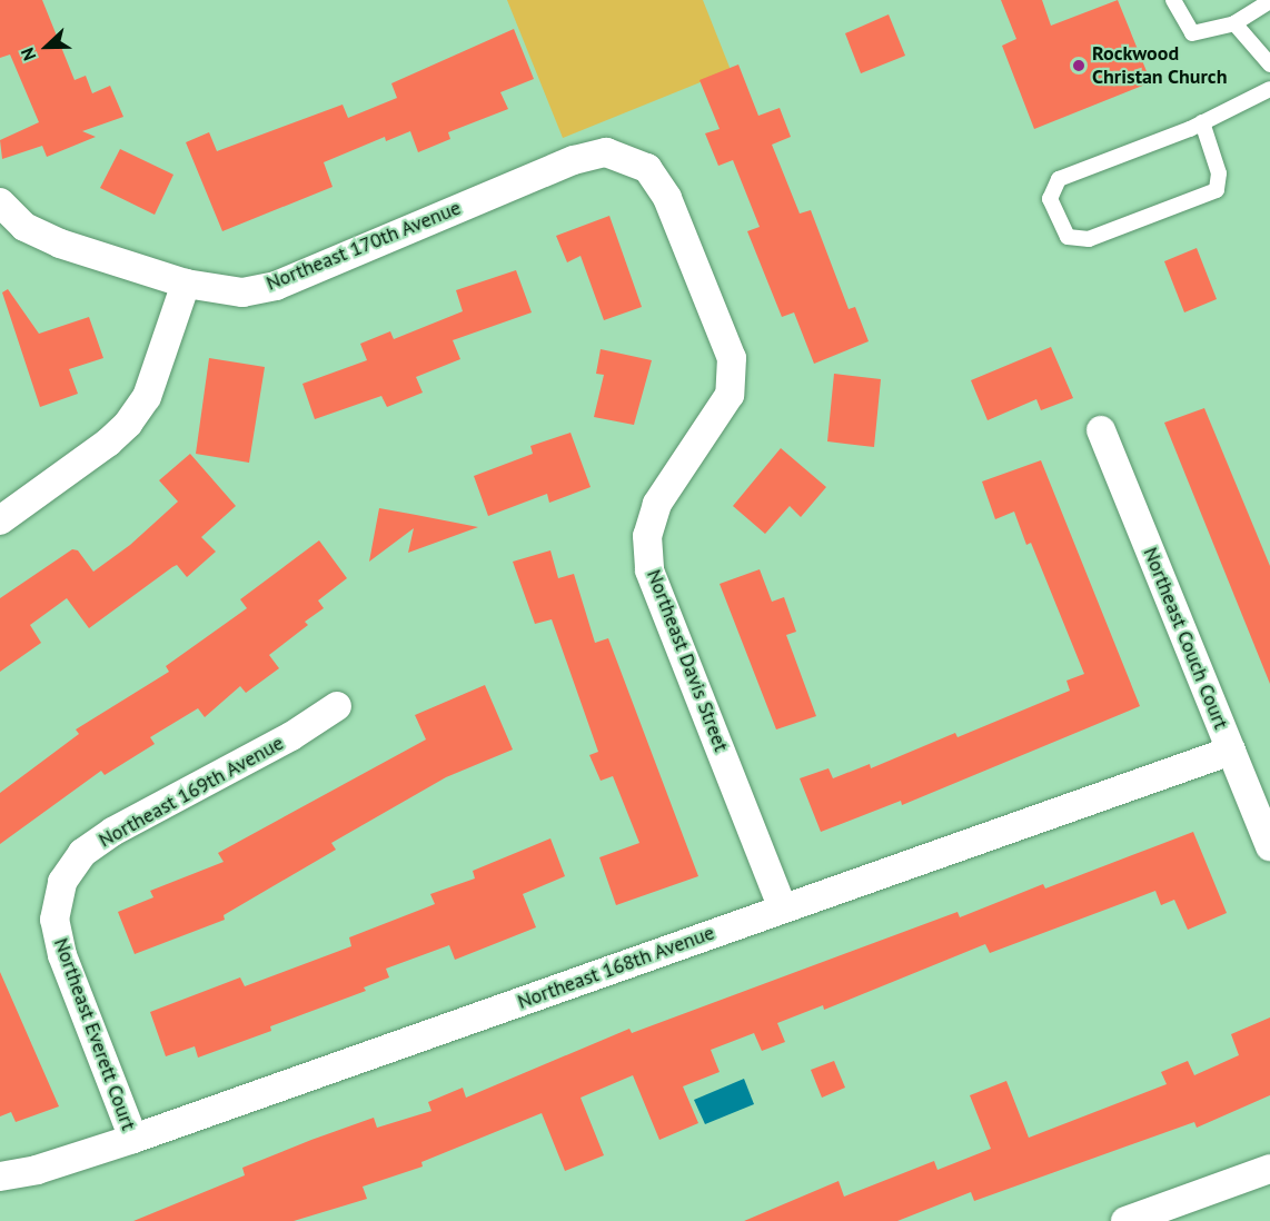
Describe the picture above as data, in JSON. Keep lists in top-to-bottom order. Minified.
{"streets":{"street":["Northeast 170th Avenue","Northeast Couch Court","Northeast Davis Street","Northeast 169th Avenue","Northeast 168th Avenue","Northeast Everett Court"]},"crossings":[["Northeast 170th Avenue","Northeast Davis Street"],["Northeast Couch Court","Northeast 168th Avenue"],["Northeast Davis Street","Northeast 168th Avenue"],["Northeast 169th Avenue","Northeast Everett Court"],["Northeast 168th Avenue","Northeast Everett Court"]],"places":["Rockwood Christan Church"],"north":"left"}
